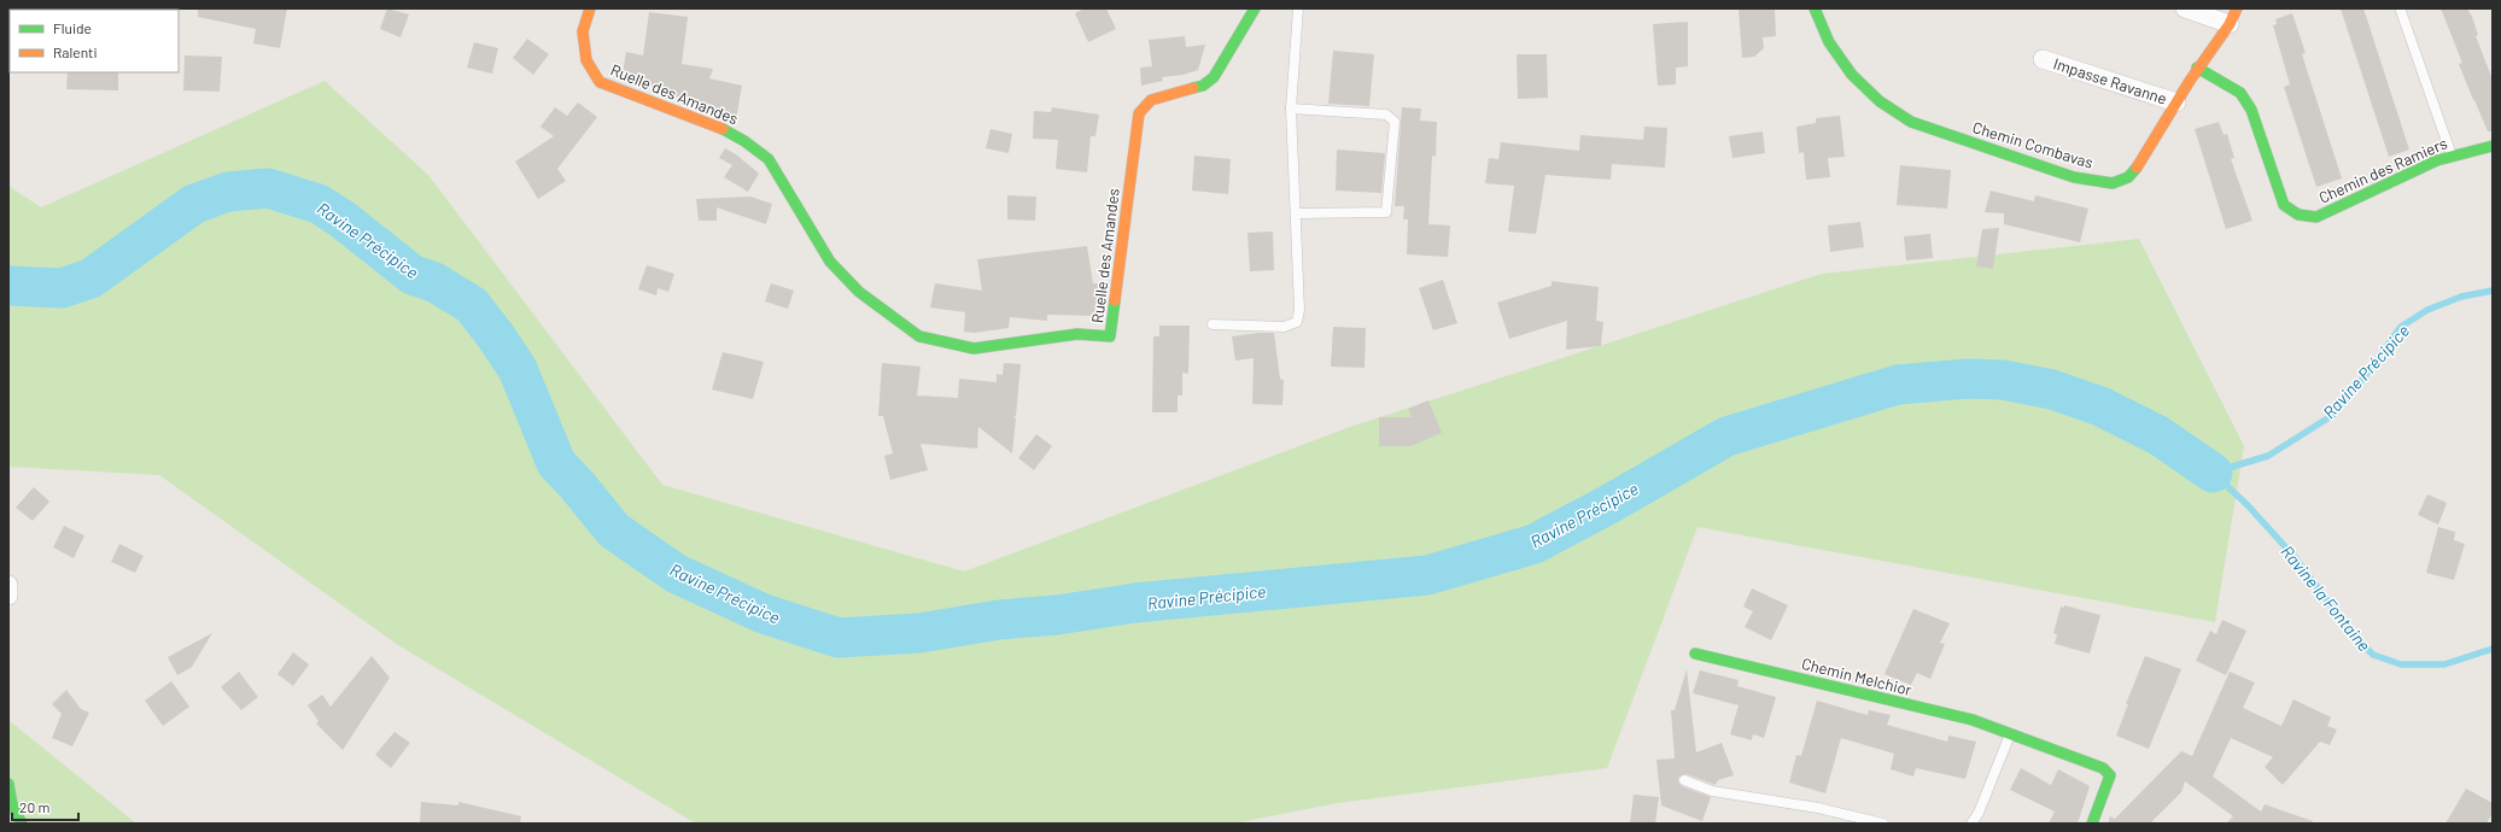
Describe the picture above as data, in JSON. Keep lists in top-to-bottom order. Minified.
{"streets":{"street":["Impasse Ravanne","Ruelle des Amandes","Chemin Combavas","Chemin des Ramiers","Chemin Melchior"]},"crossings":[["Impasse Ravanne","Chemin Combavas"],["Chemin Combavas","Chemin des Ramiers"]],"water":["Ravine Précipice","Ravine la Fontaine"],"legend":["Fluide","Ralenti"],"scale_bar":"20 m"}
